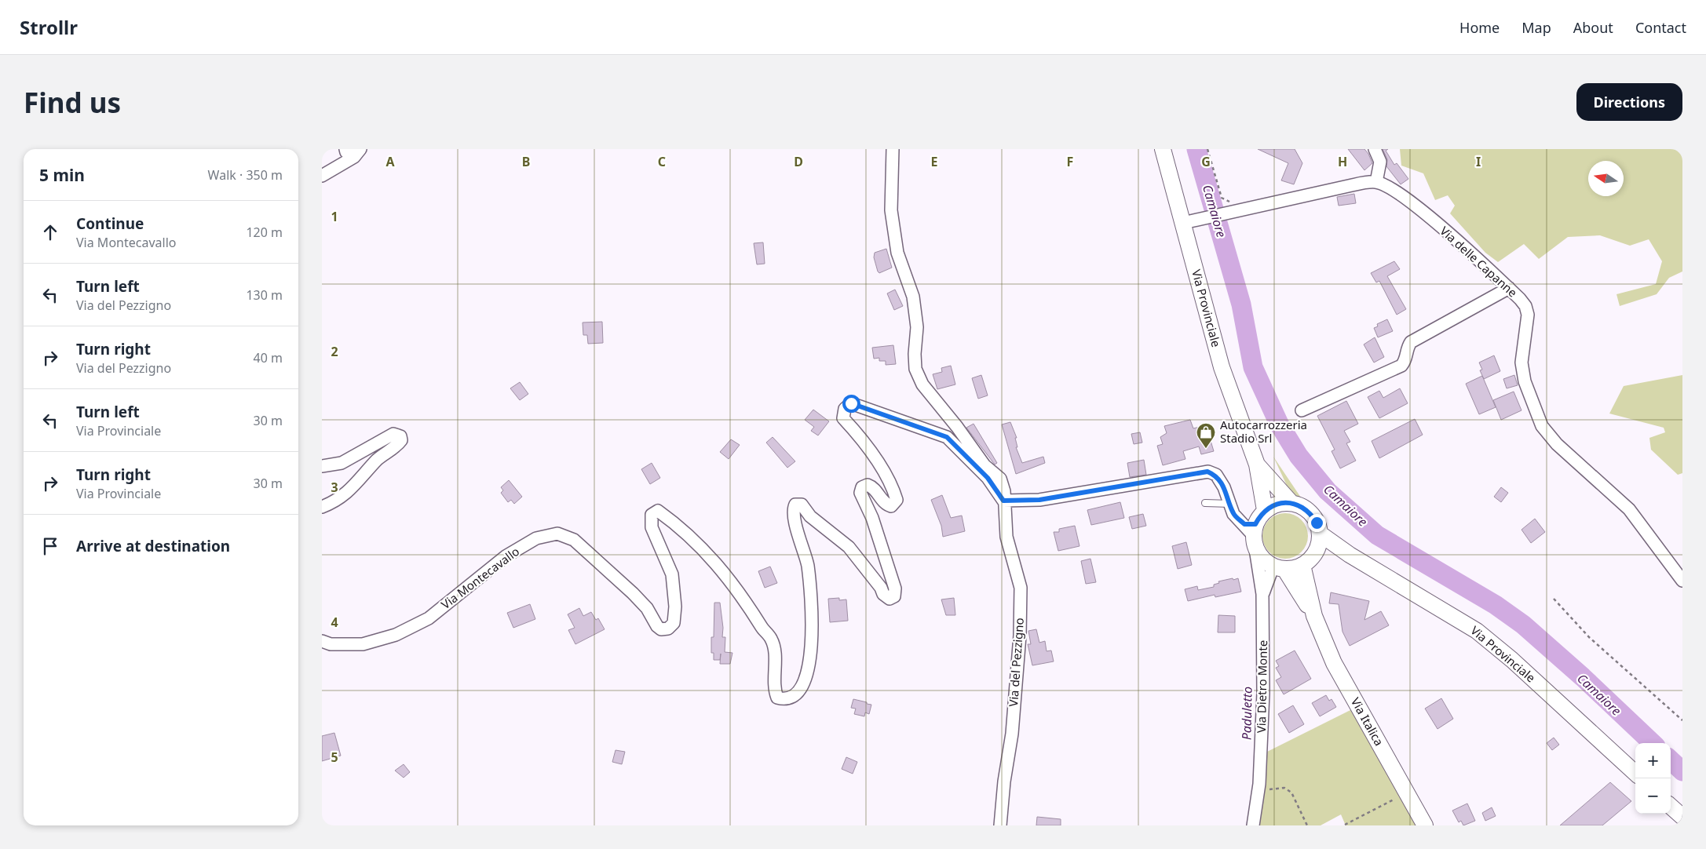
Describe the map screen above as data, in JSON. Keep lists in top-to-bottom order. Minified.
{"streets":{"main road":["Via Provinciale","Via Italica"],"street":["Via delle Capanne","Via Montecavallo","Via del Pezzigno","Via Dietro Monte"]},"crossings":[["Via Provinciale","Via Dietro Monte"],["Via Provinciale","Via Italica"],["Via Montecavallo","Via del Pezzigno"],["Via Dietro Monte","Via Italica"]],"water":["Camaiore","Paduletto"],"places":{"shop":["Autocarrozzeria Stadio Srl"]},"north":"left","page":{"header":"Strollr","nav":["Home","Map","About","Contact"],"buttons":"Directions","title":"Find us","heading":["5 min","Walk · 350 m"],"list":[["Continue","Via Montecavallo","120 m"],["Turn left","Via del Pezzigno","130 m"],["Turn right","Via del Pezzigno","40 m"],["Turn left","Via Provinciale","30 m"],["Turn right","Via Provinciale","30 m"],"Arrive at destination"],"map_buttons":["+","−"]},"grid":{"columns":["A","B","C","D","E","F","G","H","I"],"rows":["1","2","3","4","5"]}}
